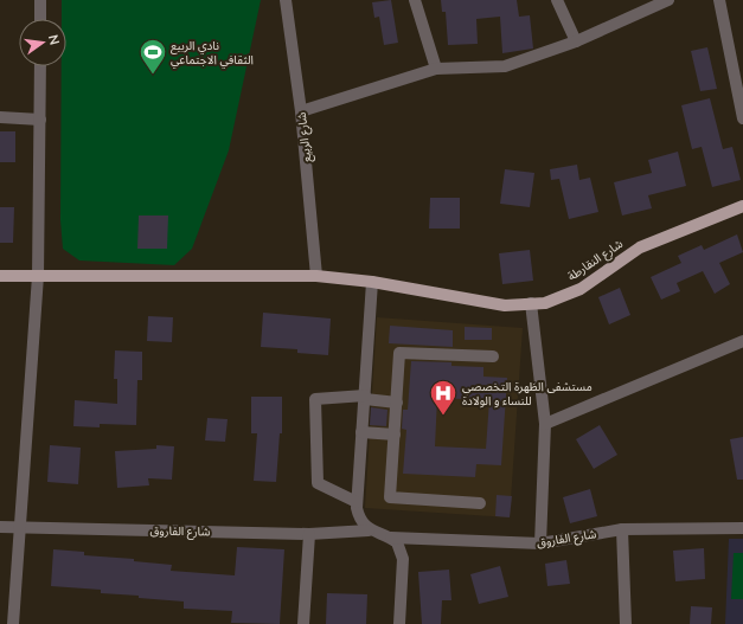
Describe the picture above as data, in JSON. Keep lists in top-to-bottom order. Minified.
{"streets":{"main road":["شارع النقارطة"],"street":["شارع الربيع","شارع الفاروق"]},"crossings":[["شارع الربيع","شارع النقارطة"]],"places":{"sports":["نادي الربيع الثقافي الاجتماعي"],"hospital":["مستشفى الظهرة التخصصي للنساء و الولادة"]},"north":"right"}
